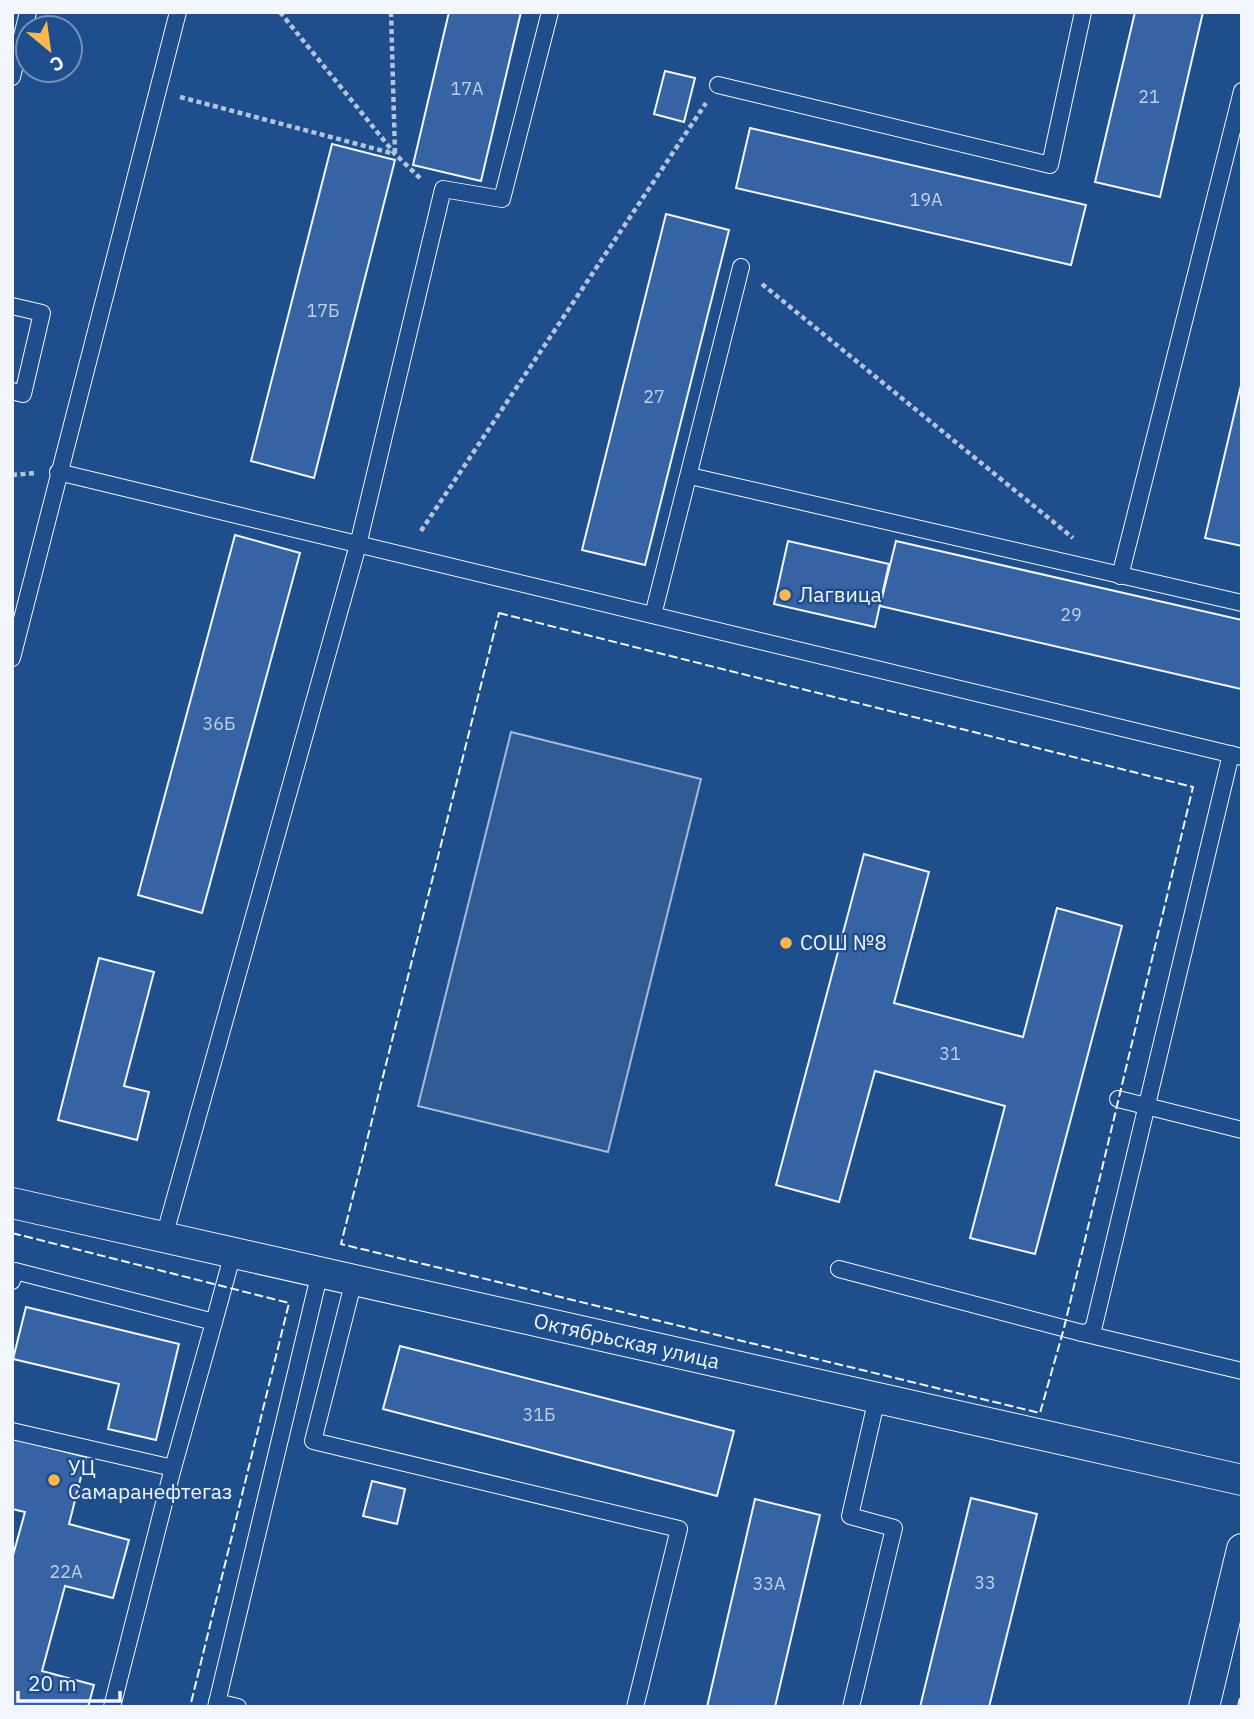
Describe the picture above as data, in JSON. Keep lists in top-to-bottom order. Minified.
{"streets":{"street":["Октябрьская улица"]},"places":["Лагвица","СОШ №8","УЦ Самаранефтегаз"],"house_numbers":["17А","21","19А","17Б","27","29","36Б","31","31Б","22А","33","33А"],"scale_bar":"20 m","north":"bottom right"}
